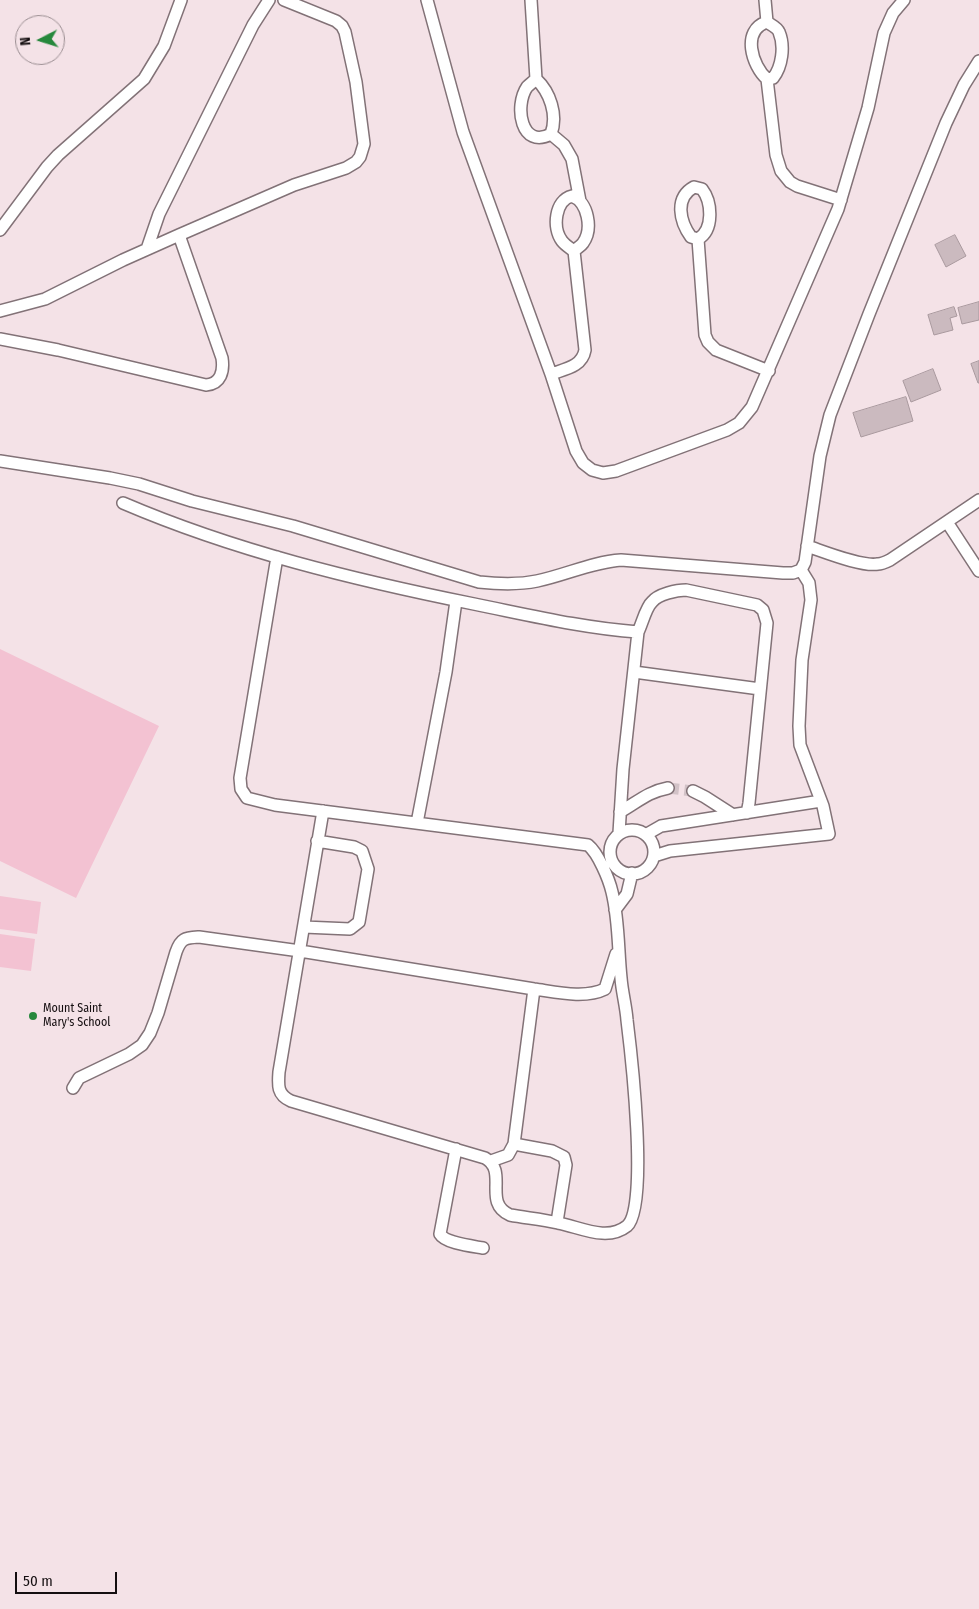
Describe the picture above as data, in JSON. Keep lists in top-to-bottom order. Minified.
{"places":["Mount Saint Mary's School"],"scale_bar":"50 m","north":"left"}
